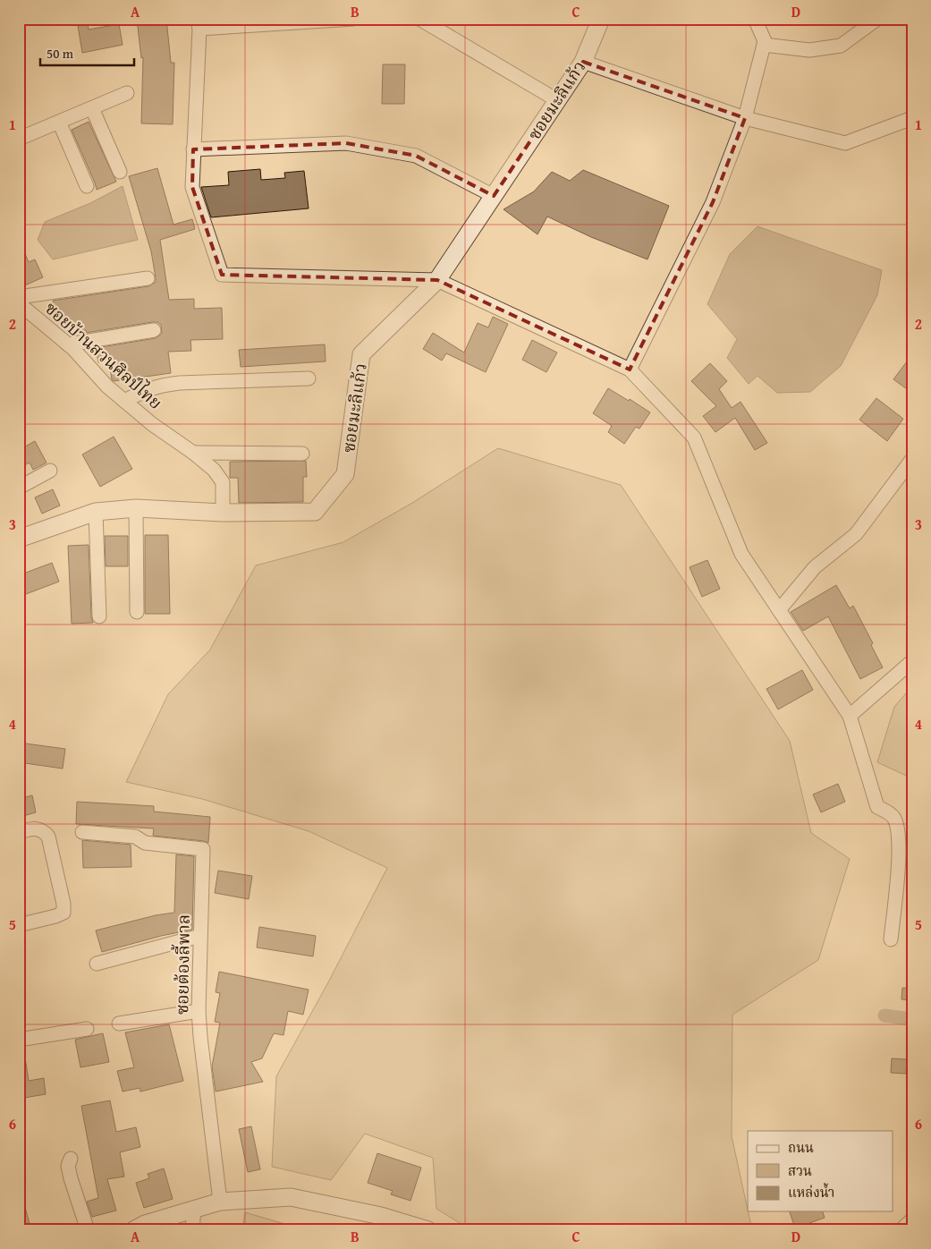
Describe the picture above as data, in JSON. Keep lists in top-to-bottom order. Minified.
{"streets":{"street":["ซอยมะลิแก้ว","ซอยบ้านสวนศิลป์ไทย","ซอยต้องลี้พาล"]},"crossings":[["ซอยมะลิแก้ว","ซอยบ้านสวนศิลป์ไทย"]],"legend":["ถนน","สวน","แหล่งน้ำ"],"scale_bar":"50 m","grid":{"columns":["A","B","C","D"],"rows":["1","2","3","4","5","6"]}}
